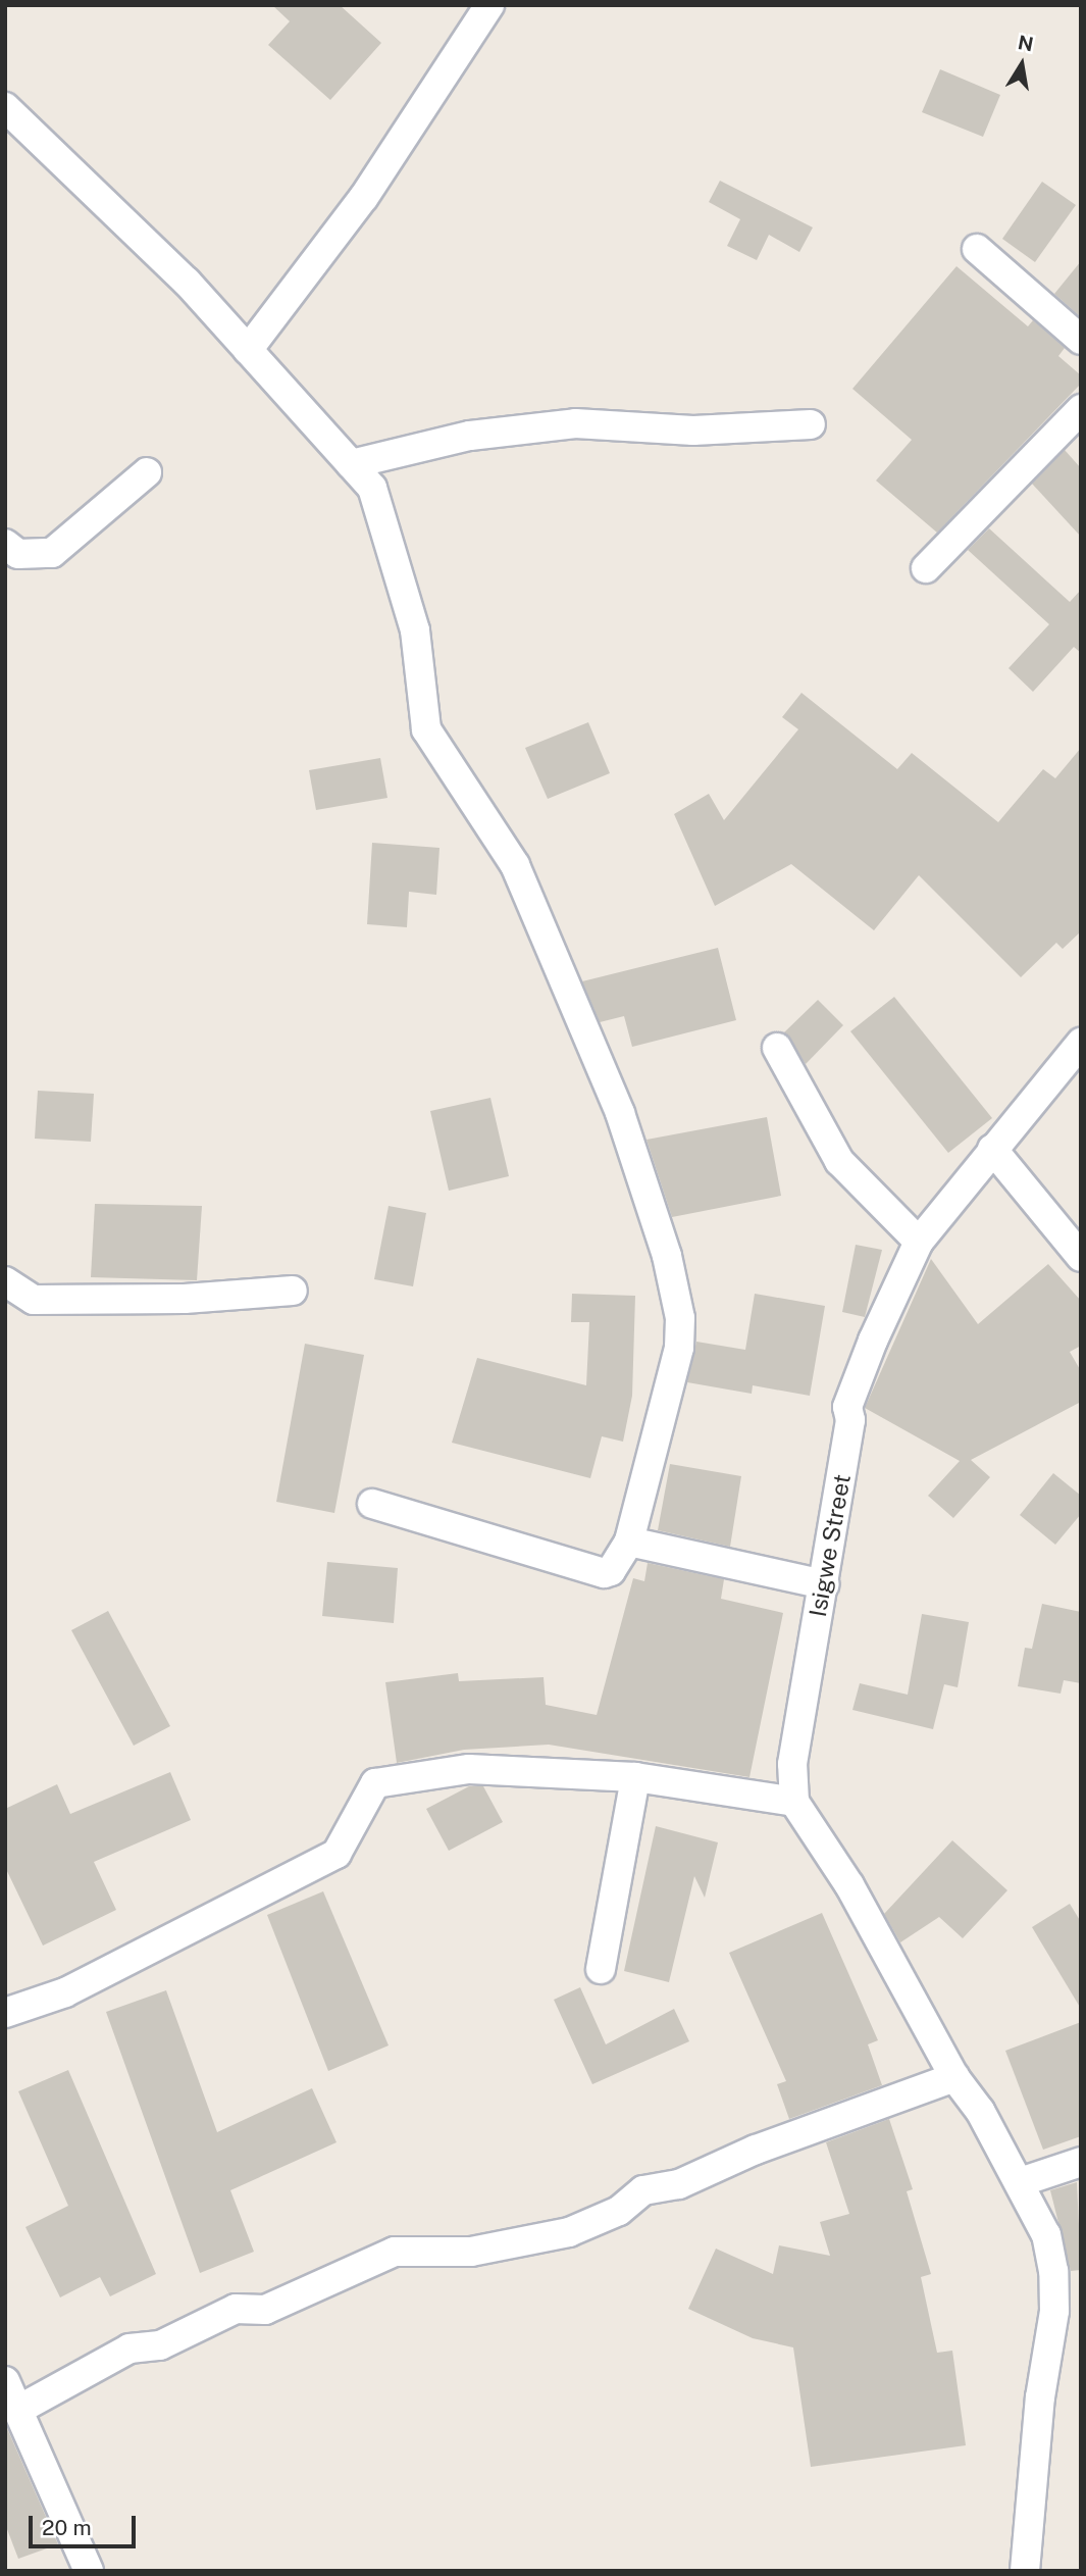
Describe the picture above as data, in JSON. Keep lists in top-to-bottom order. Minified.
{"streets":{"street":["Isigwe Street"]},"scale_bar":"20 m","north":"top"}
